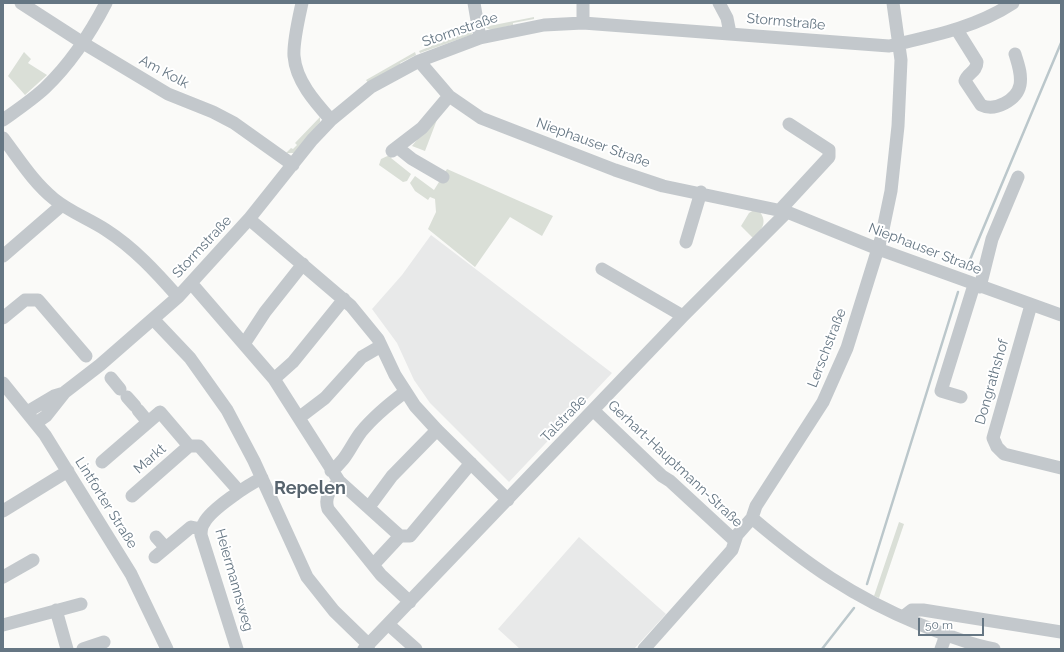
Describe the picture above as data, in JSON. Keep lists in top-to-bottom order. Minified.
{"streets":{"street":["Stormstraße","Am Kolk","Niephauser Straße","Lerschstraße","Dongrathshof","Talstraße","Markt","Gerhart-Hauptmann-Straße","Lintforter Straße","Heiermannsweg"]},"crossings":[["Stormstraße","Am Kolk"],["Stormstraße","Niephauser Straße"],["Stormstraße","Lerschstraße"],["Stormstraße","Markt"],["Stormstraße","Lintforter Straße"],["Niephauser Straße","Lerschstraße"],["Niephauser Straße","Dongrathshof"],["Niephauser Straße","Talstraße"],["Lerschstraße","Gerhart-Hauptmann-Straße"],["Talstraße","Gerhart-Hauptmann-Straße"],["Markt","Heiermannsweg"]],"districts":["Repelen"],"scale_bar":"50 m"}
